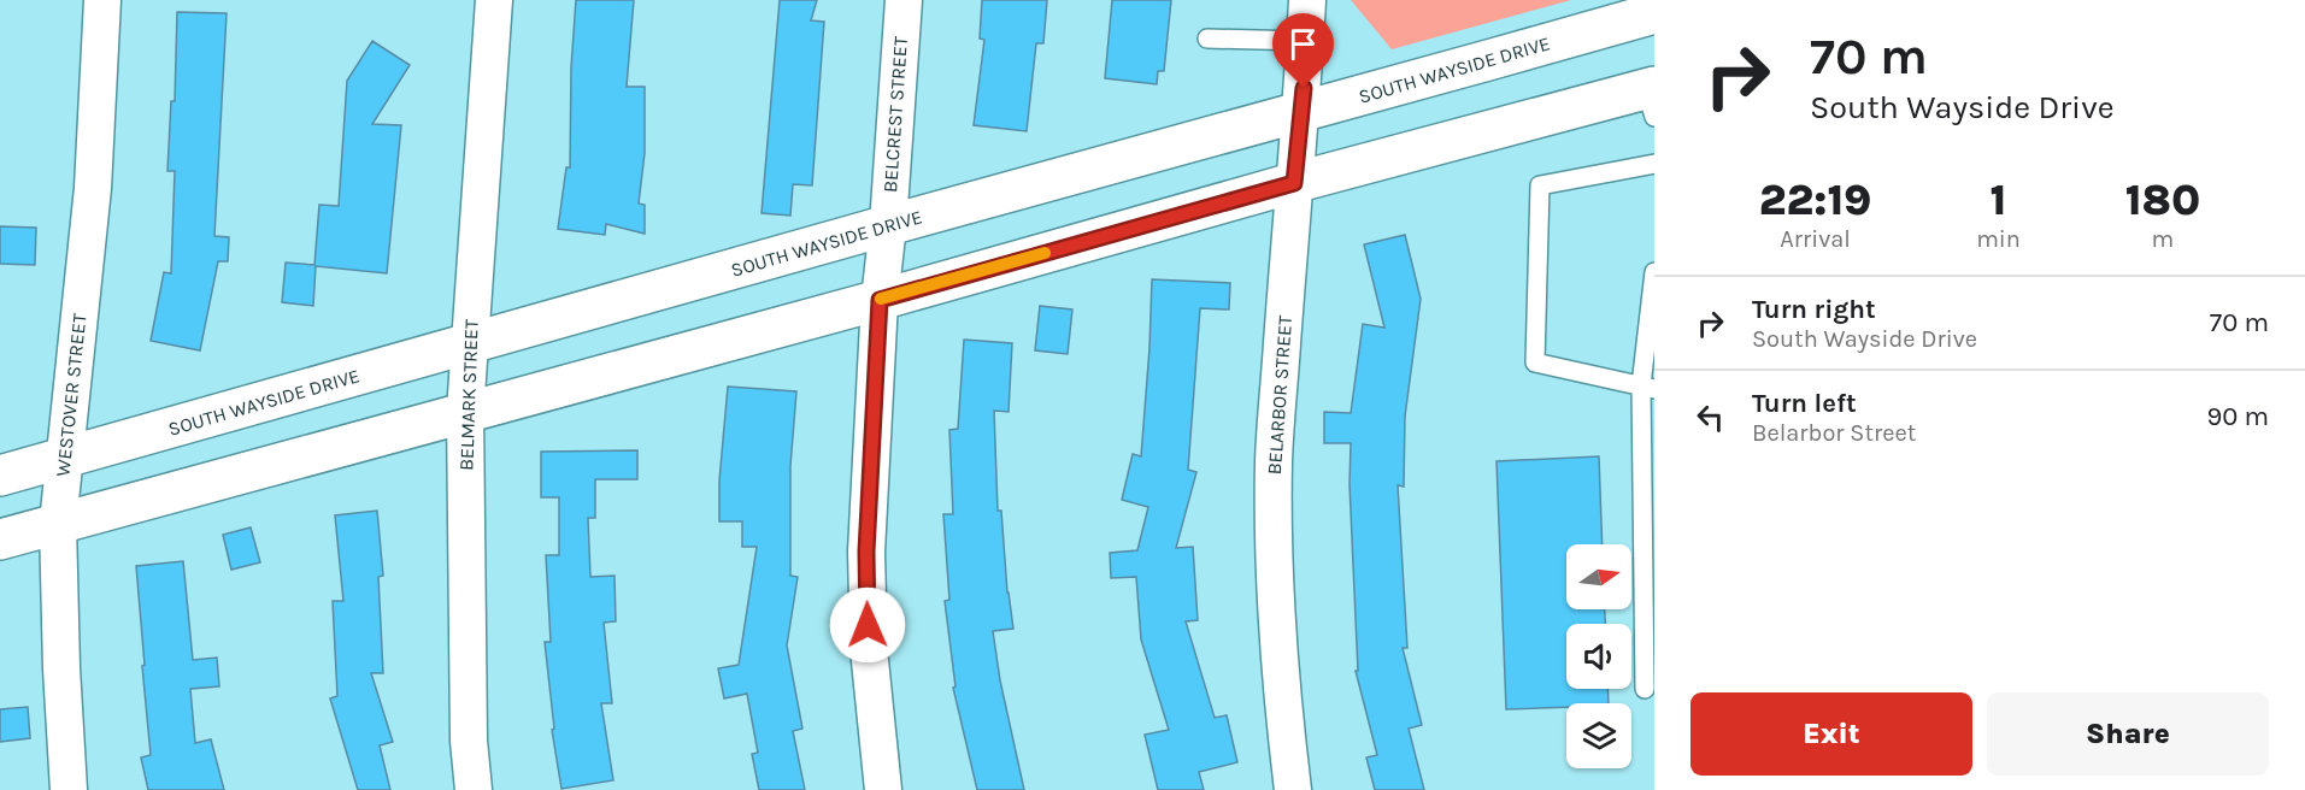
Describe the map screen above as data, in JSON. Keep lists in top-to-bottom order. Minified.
{"streets":{"street":["SOUTH WAYSIDE DRIVE","BELCREST STREET","WESTOVER STREET","BELMARK STREET","BELARBOR STREET"]},"crossings":[["SOUTH WAYSIDE DRIVE","BELCREST STREET"],["SOUTH WAYSIDE DRIVE","WESTOVER STREET"],["SOUTH WAYSIDE DRIVE","BELMARK STREET"],["SOUTH WAYSIDE DRIVE","BELARBOR STREET"]],"north":"right","page":{"turn":["70 m","South Wayside Drive"],"eta":["22:19","Arrival","1","min","180","m"],"list":[{"name":"Turn right","note":"South Wayside Drive","value":"70 m"},{"name":"Turn left","note":"Belarbor Street","value":"90 m"}],"buttons":["Exit","Share"]}}
